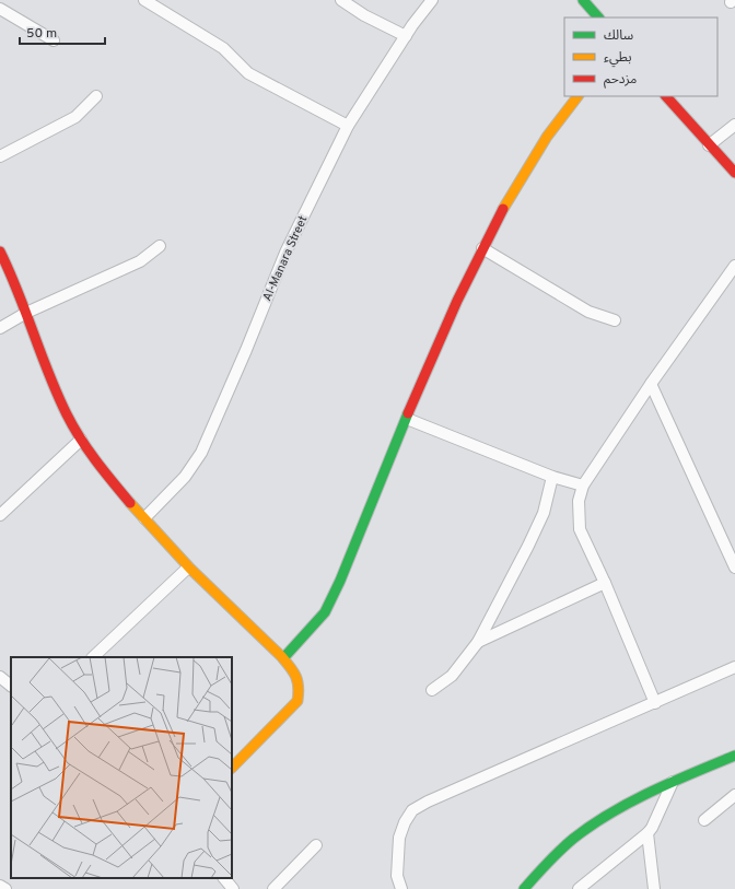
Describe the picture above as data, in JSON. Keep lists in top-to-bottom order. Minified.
{"streets":{"street":["Al-Manara Street"]},"legend":["سالك","بطيء","مزدحم"],"scale_bar":"50 m"}
